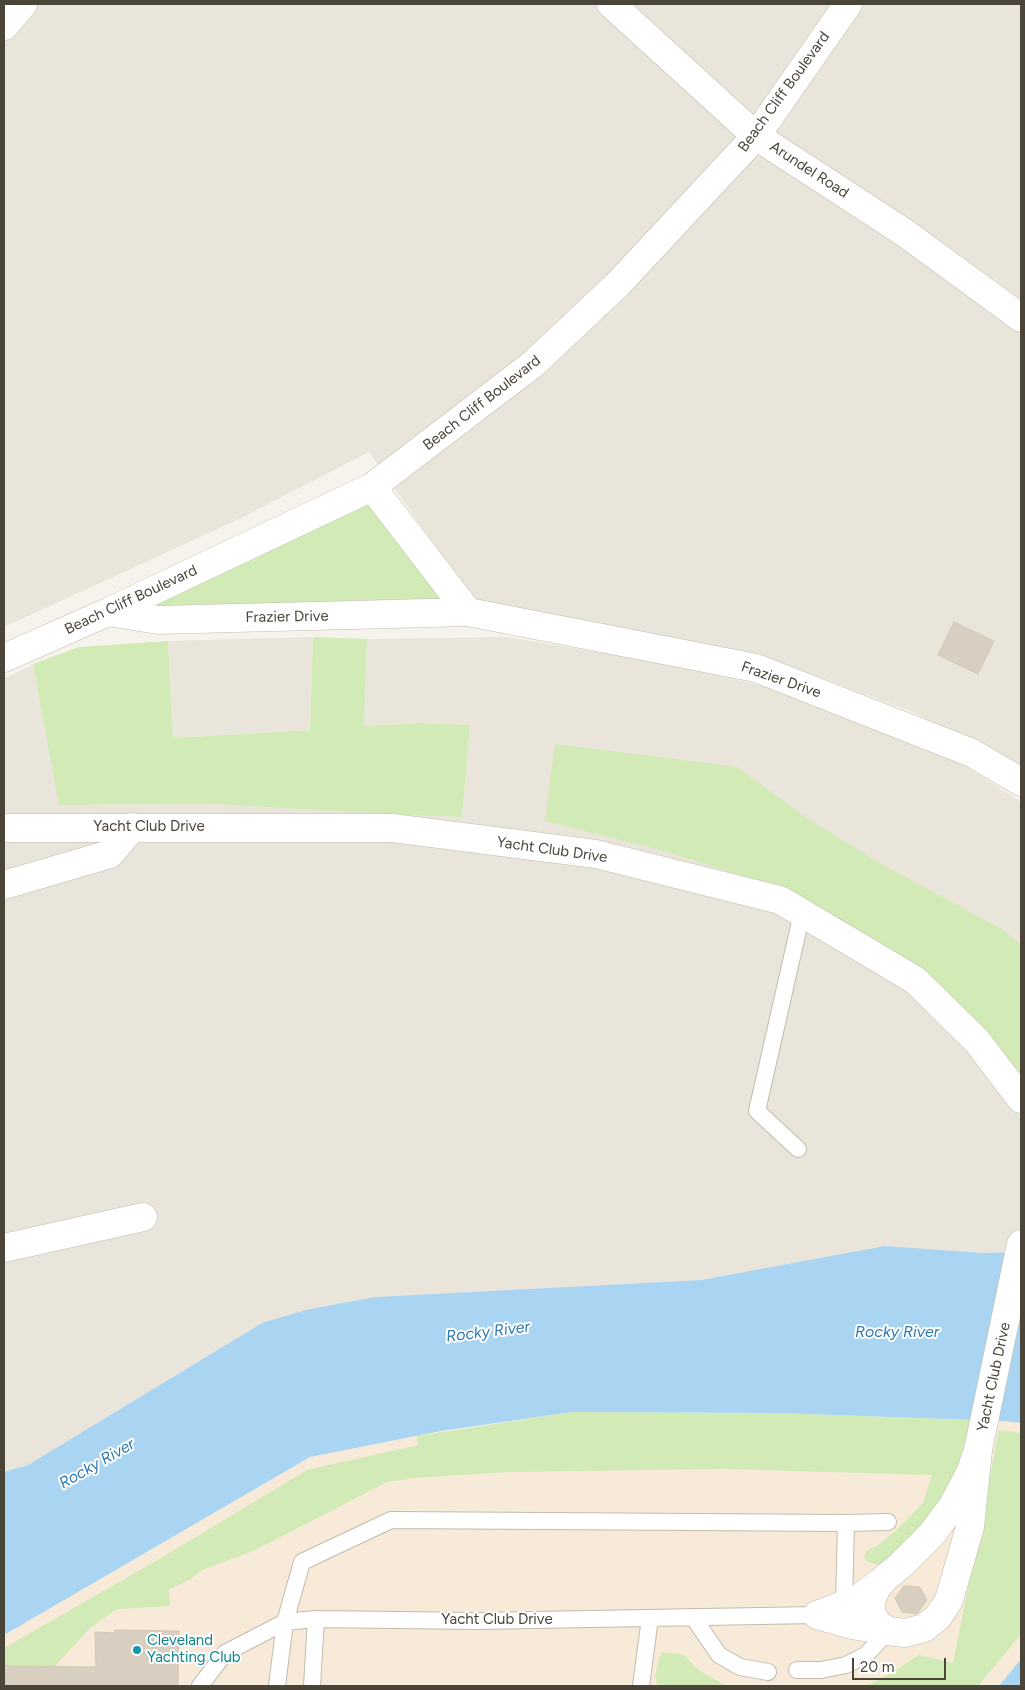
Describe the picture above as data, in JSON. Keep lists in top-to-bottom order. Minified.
{"streets":{"street":["Beach Cliff Boulevard","Arundel Road","Frazier Drive","Yacht Club Drive"]},"crossings":[["Beach Cliff Boulevard","Arundel Road"],["Beach Cliff Boulevard","Frazier Drive"]],"water":["Rocky River"],"places":["Cleveland Yachting Club"],"scale_bar":"20 m"}
